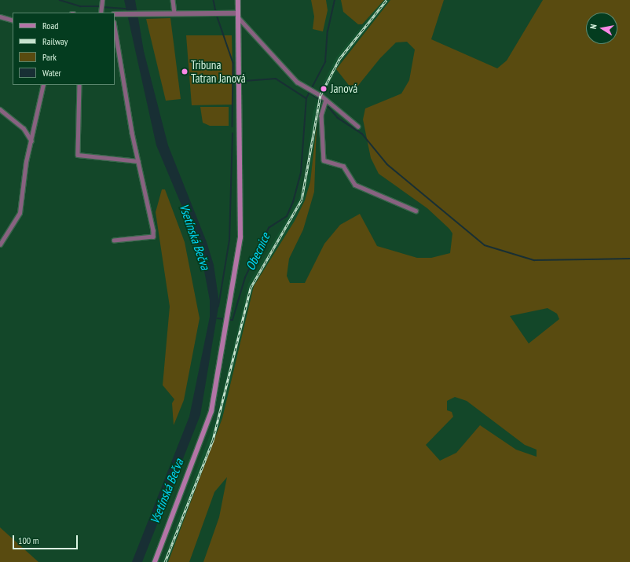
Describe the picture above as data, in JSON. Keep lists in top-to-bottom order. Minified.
{"water":["Vsetínská Bečva","Obecnice"],"places":["Tribuna Tatran Janová","Janová"],"legend":["Road","Railway","Park","Water"],"scale_bar":"100 m","north":"left"}
